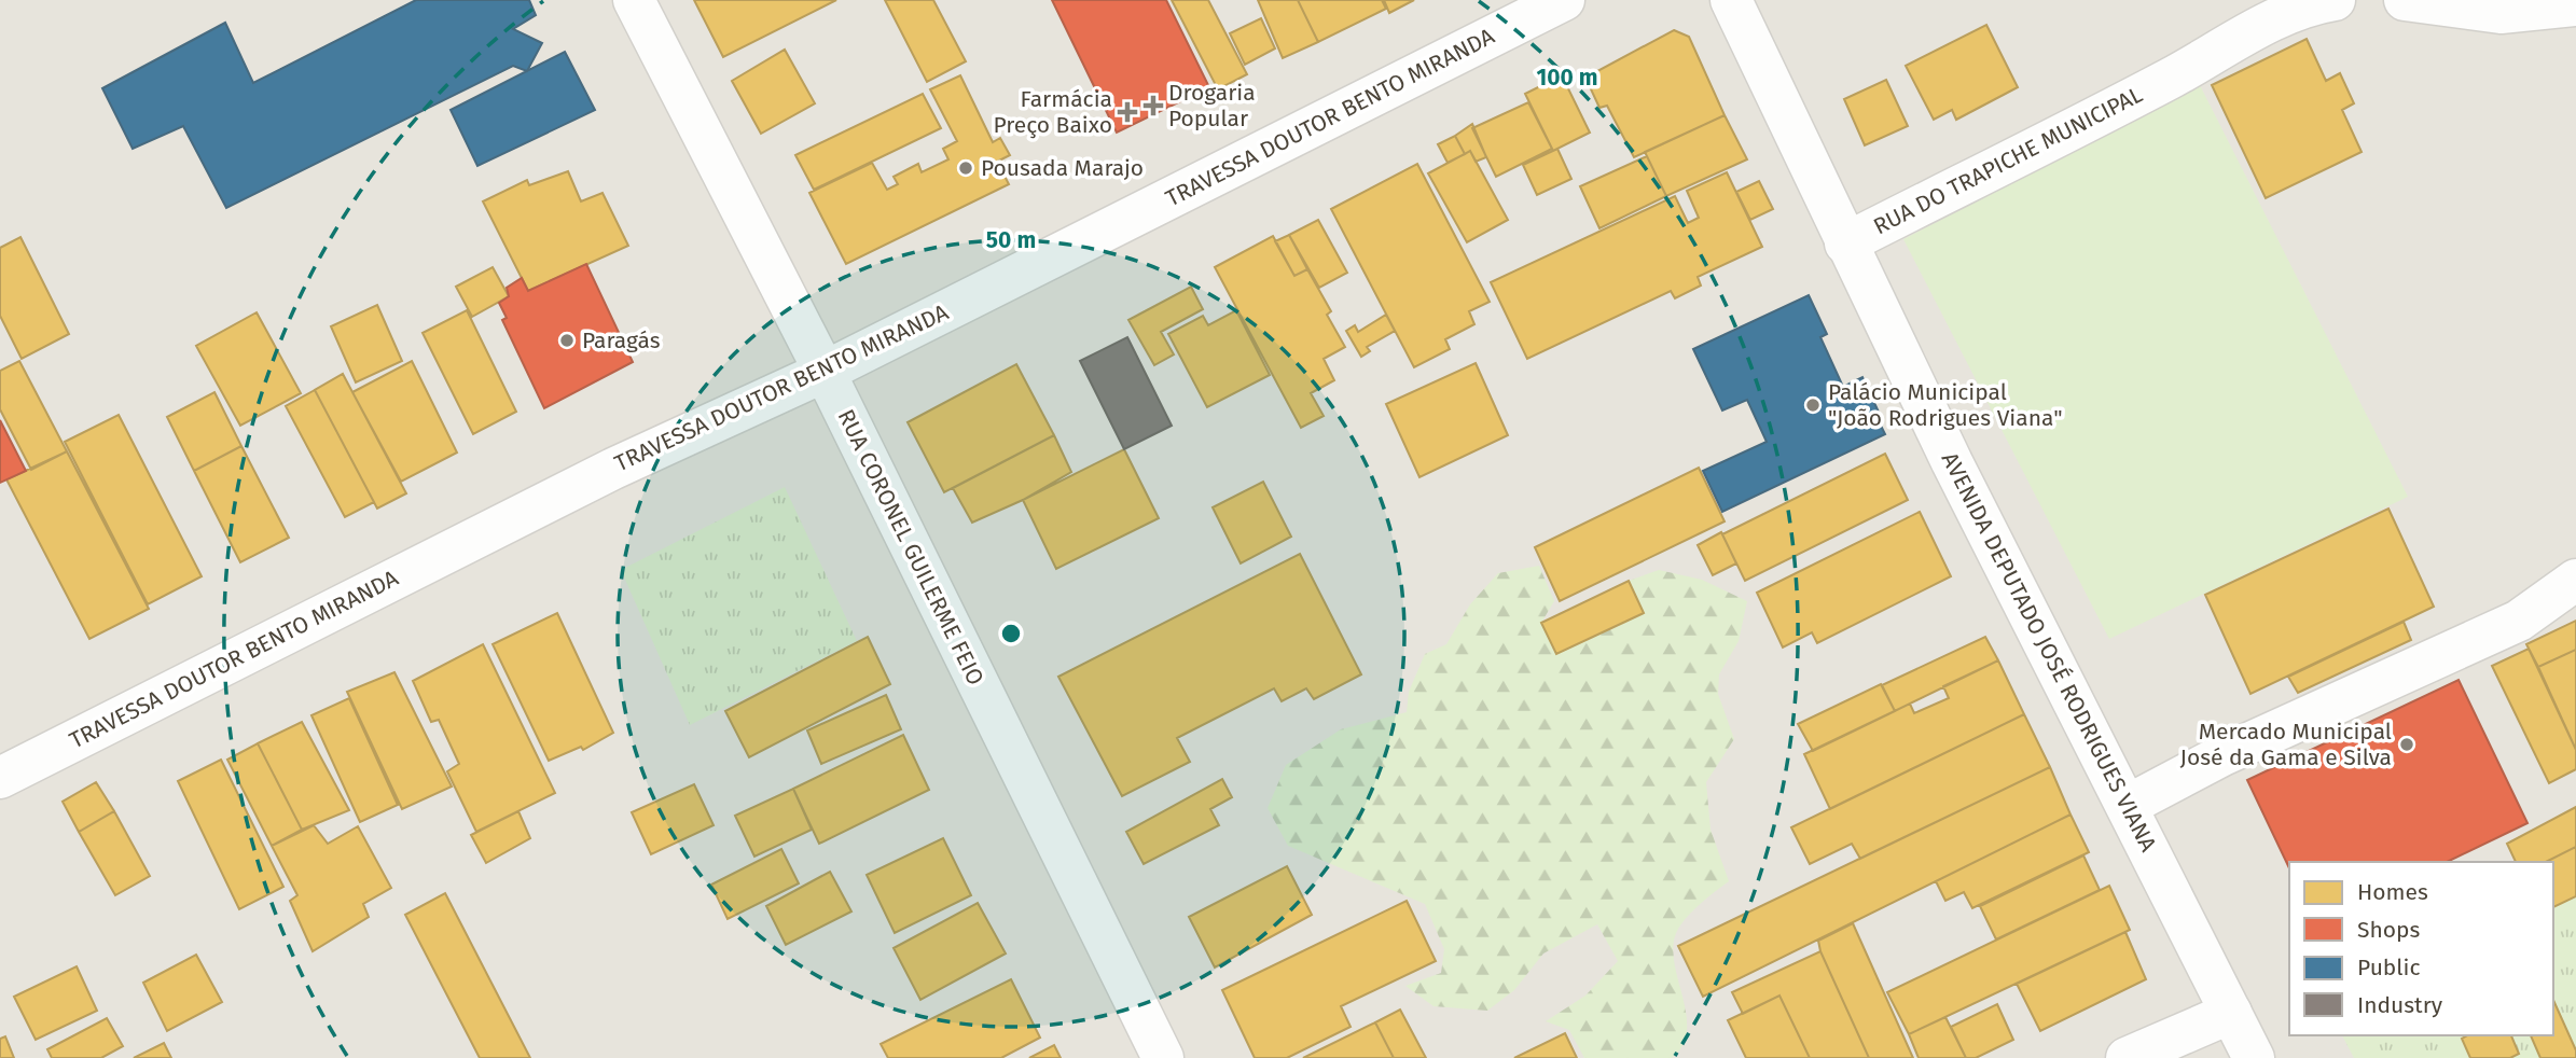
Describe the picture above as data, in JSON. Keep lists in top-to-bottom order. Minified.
{"streets":{"street":["TRAVESSA DOUTOR BENTO MIRANDA","RUA DO TRAPICHE MUNICIPAL","RUA CORONEL GUILERME FEIO","AVENIDA DEPUTADO JOSÉ RODRIGUES VIANA"]},"crossings":[["TRAVESSA DOUTOR BENTO MIRANDA","RUA CORONEL GUILERME FEIO"],["RUA DO TRAPICHE MUNICIPAL","AVENIDA DEPUTADO JOSÉ RODRIGUES VIANA"]],"places":{"health":["Drogaria Popular","Farmácia Preço Baixo"],"other":["Pousada Marajo","Paragás","Palácio Municipal \"João Rodrigues Viana\"","Mercado Municipal José da Gama e Silva"]},"legend":["Homes","Shops","Public","Industry"],"rings":["100 m","50 m"]}
